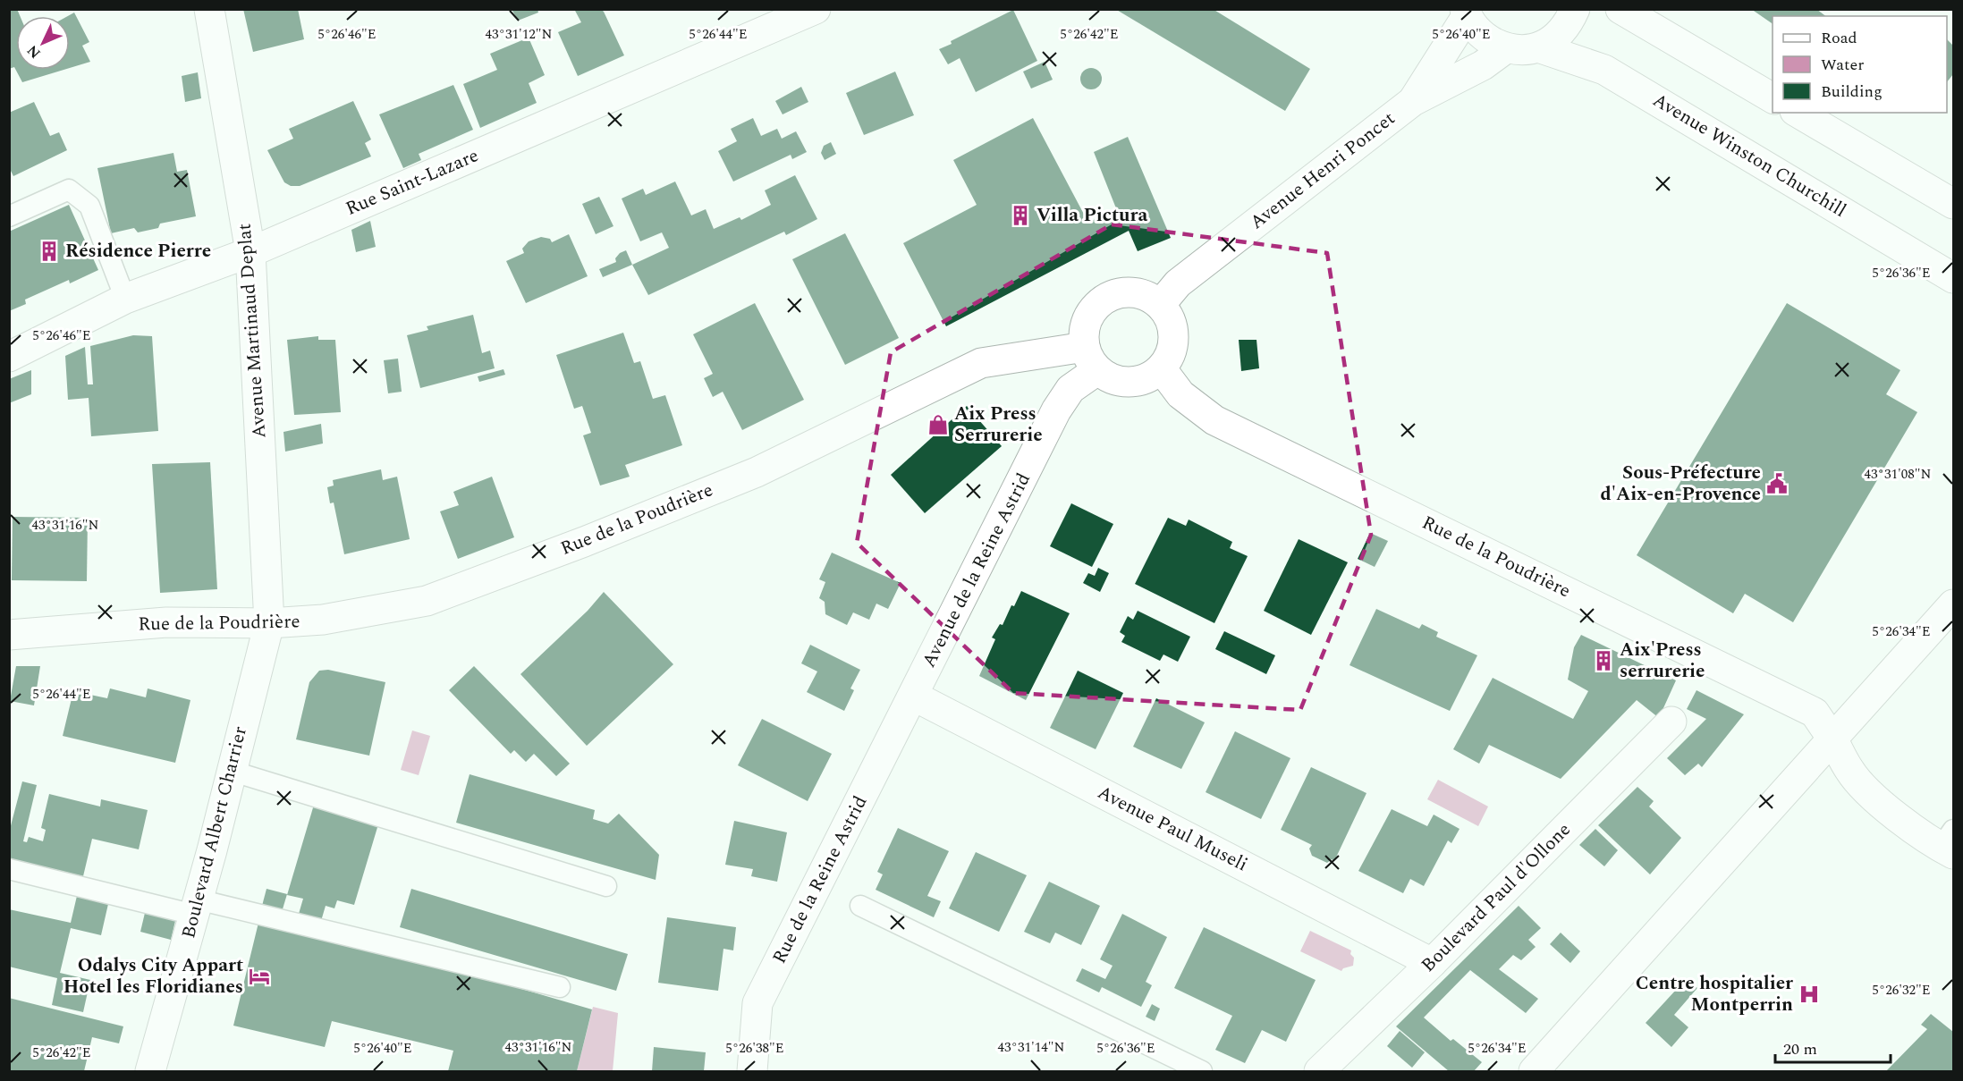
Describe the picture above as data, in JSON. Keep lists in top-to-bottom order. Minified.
{"streets":{"street":["Avenue Winston Churchill","Avenue Henri Poncet","Rue Saint-Lazare","Avenue Martinaud Deplat","Rue de la Poudrière","Avenue de la Reine Astrid","Avenue Paul Museli","Boulevard Albert Charrier","Rue de la Reine Astrid","Boulevard Paul d'Ollone"]},"crossings":[["Avenue Henri Poncet","Rue de la Poudrière"],["Avenue Henri Poncet","Avenue de la Reine Astrid"],["Rue Saint-Lazare","Avenue Martinaud Deplat"],["Avenue Martinaud Deplat","Rue de la Poudrière"],["Avenue Martinaud Deplat","Boulevard Albert Charrier"],["Rue de la Poudrière","Avenue de la Reine Astrid"],["Rue de la Poudrière","Boulevard Albert Charrier"],["Avenue de la Reine Astrid","Avenue Paul Museli"],["Avenue de la Reine Astrid","Rue de la Reine Astrid"],["Avenue Paul Museli","Rue de la Reine Astrid"],["Avenue Paul Museli","Boulevard Paul d'Ollone"]],"places":{"building":["Villa Pictura","Résidence Pierre","Aix'Press serrurerie"],"shop":["Aix Press Serrurerie"],"public building":["Sous-Préfecture d'Aix-en-Provence"],"hotel":["Odalys City Appart Hotel les Floridianes"],"hospital":["Centre hospitalier Montperrin"]},"legend":["Road","Water","Building"],"scale_bar":"20 m","north":"bottom left","coordinates":["5°26'46\"E","5°26'44\"E","5°26'42\"E","5°26'40\"E","43°31'12\"N","5°26'36\"E","43°31'08\"N","43°31'16\"N","5°26'34\"E","5°26'32\"E","43°31'14\"N","5°26'38\"E"]}
